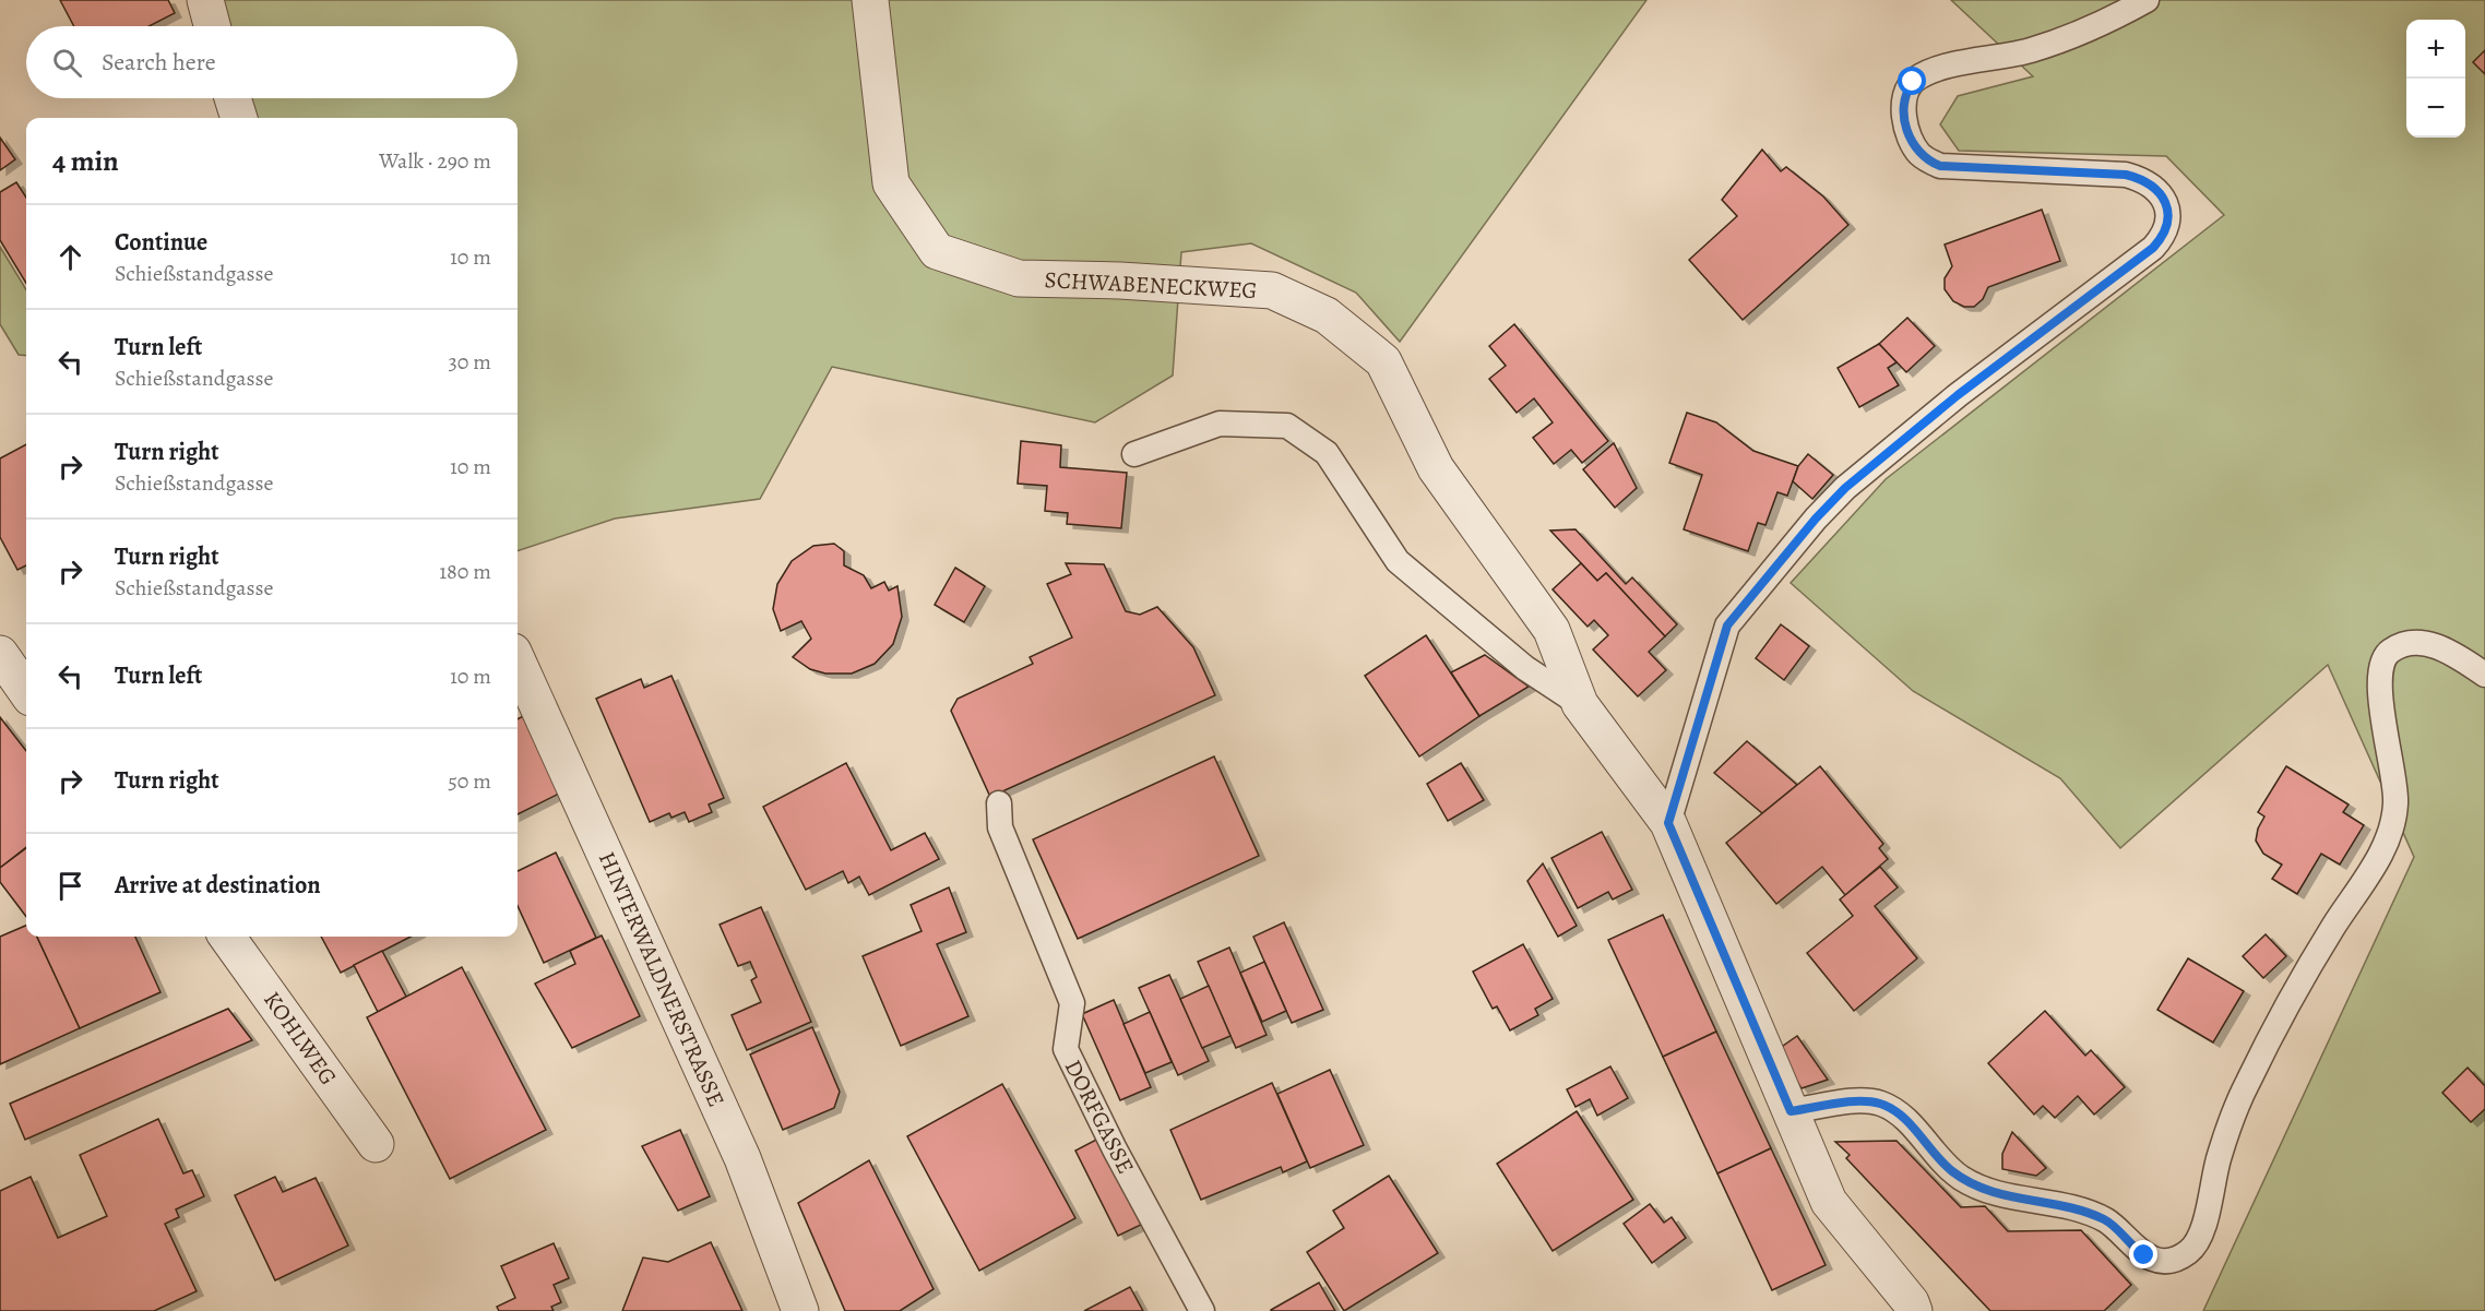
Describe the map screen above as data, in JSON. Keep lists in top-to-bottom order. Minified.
{"streets":{"street":["SCHWABENECKWEG","HINTERWALDNERSTRASSE","KOHLWEG"],"lane":["DORFGASSE"]},"page":{"map_buttons":["+","−"],"search":"Search here","heading":["4 min","Walk · 290 m"],"list":[["Continue","Schießstandgasse","10 m"],["Turn left","Schießstandgasse","30 m"],["Turn right","Schießstandgasse","10 m"],["Turn right","Schießstandgasse","180 m"],["Turn left","10 m"],["Turn right","50 m"],"Arrive at destination"]}}
